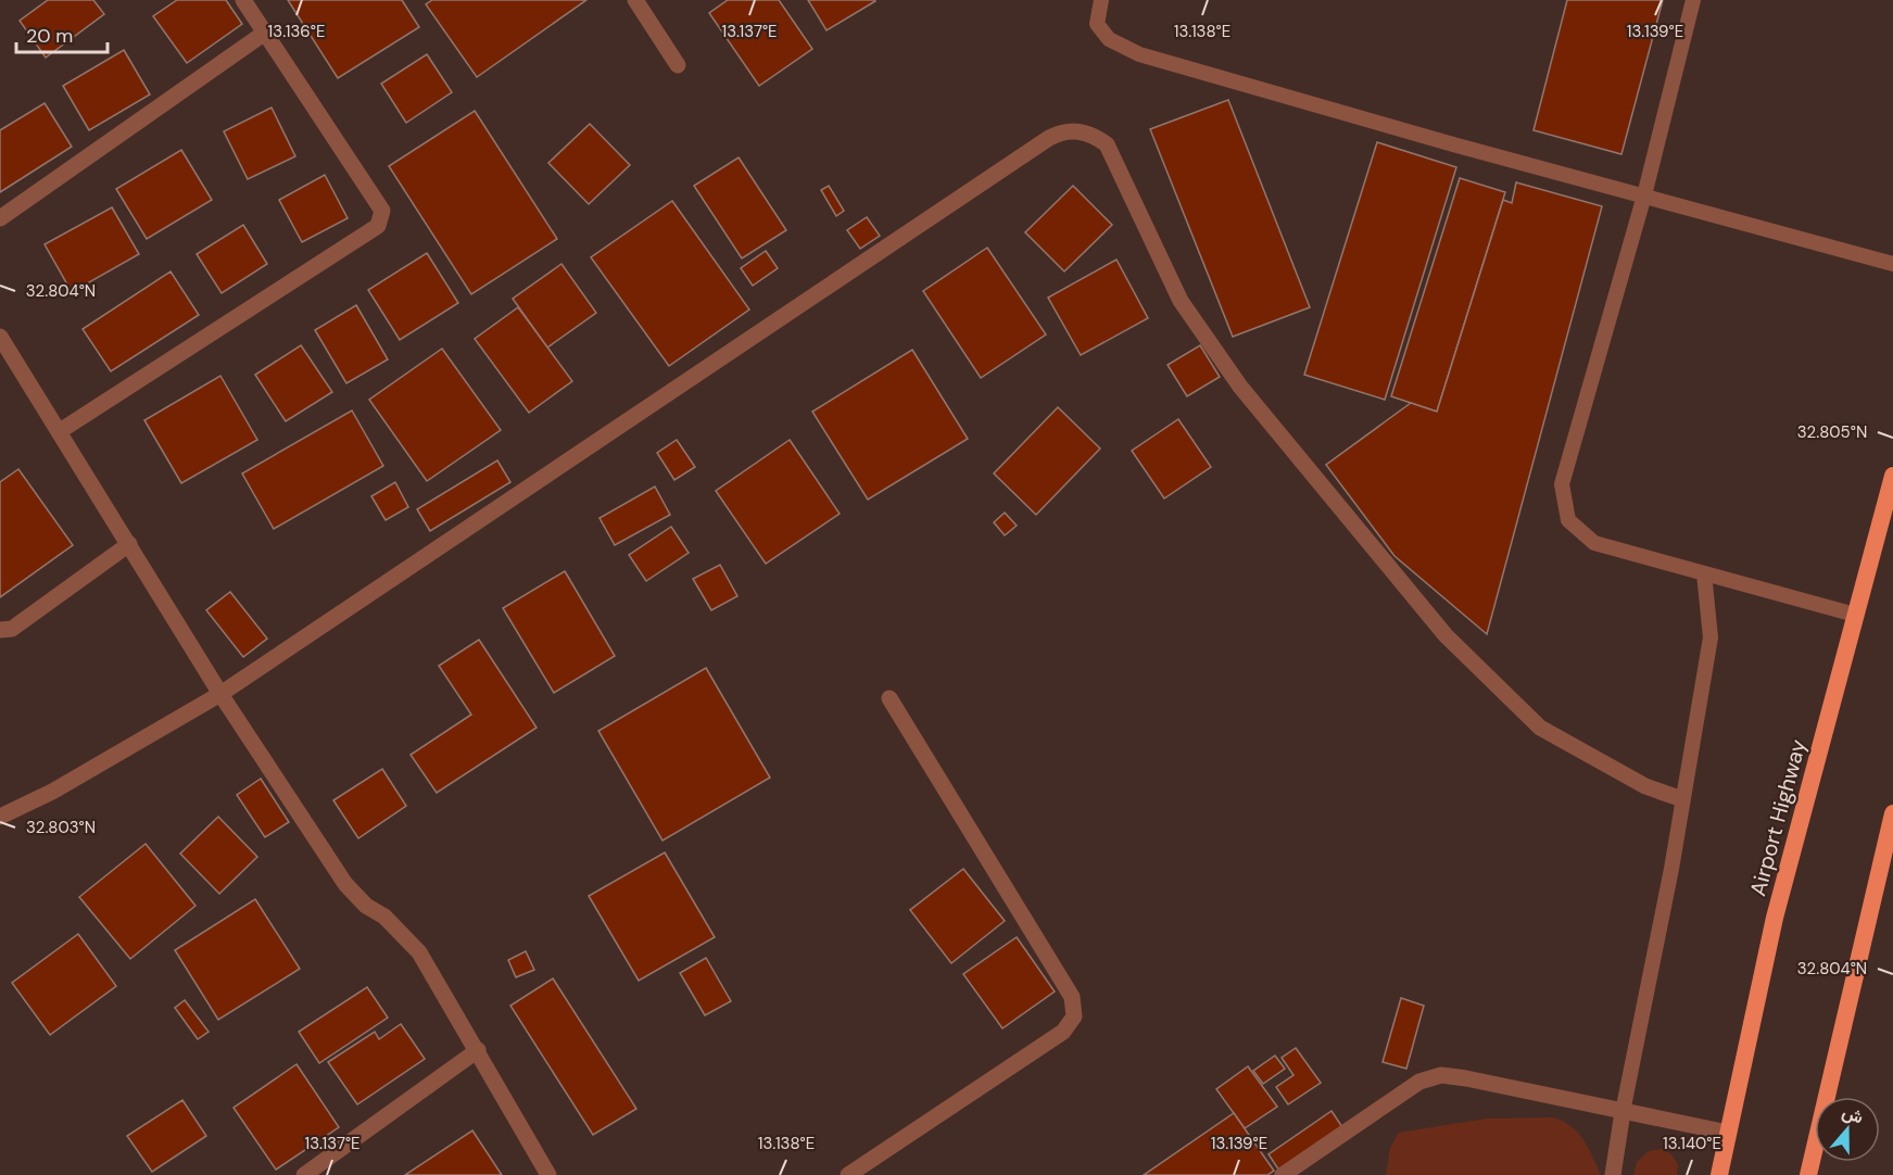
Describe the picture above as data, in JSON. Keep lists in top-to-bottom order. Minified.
{"streets":{"highway":["Airport Highway"]},"scale_bar":"20 m","north":"top","coordinates":["13.136°E","13.137°E","13.138°E","13.139°E","32.804°N","32.805°N","32.803°N","13.140°E"]}
